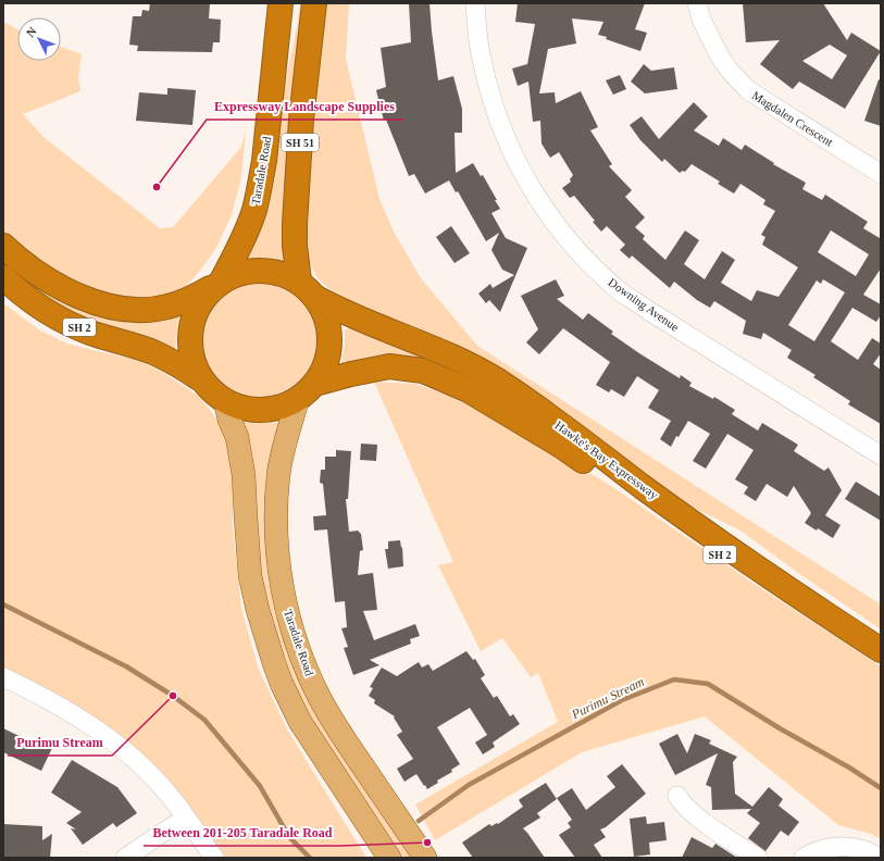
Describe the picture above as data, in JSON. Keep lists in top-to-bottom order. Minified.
{"streets":{"highway":["SH 51","Taradale Road","SH 2","Hawke's Bay Expressway"],"street":["Magdalen Crescent","Downing Avenue"]},"crossings":[["SH 51","Taradale Road"],["SH 51","SH 2"],["SH 51","Hawke's Bay Expressway"],["Taradale Road","SH 2"],["Taradale Road","Hawke's Bay Expressway"],["SH 2","Hawke's Bay Expressway"]],"water":["Purimu Stream"],"places":["Expressway Landscape Supplies","Purimu Stream","Between 201-205 Taradale Road"],"north":"top left"}
